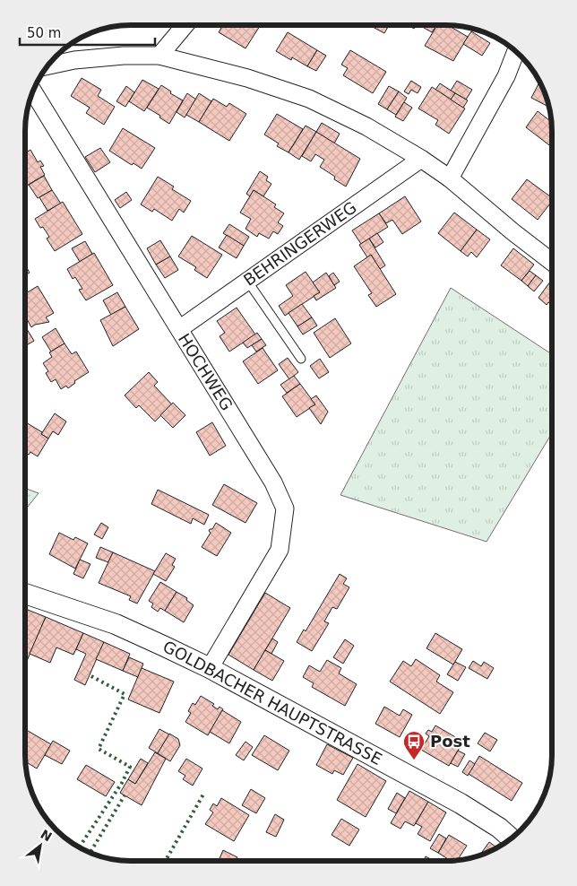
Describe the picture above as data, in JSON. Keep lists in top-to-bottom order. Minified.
{"streets":{"street":["BEHRINGERWEG","HOCHWEG","GOLDBACHER HAUPTSTRASSE"]},"crossings":[["BEHRINGERWEG","HOCHWEG"],["HOCHWEG","GOLDBACHER HAUPTSTRASSE"]],"places":{"bus stop":["Post"]},"scale_bar":"50 m","north":"top right"}
